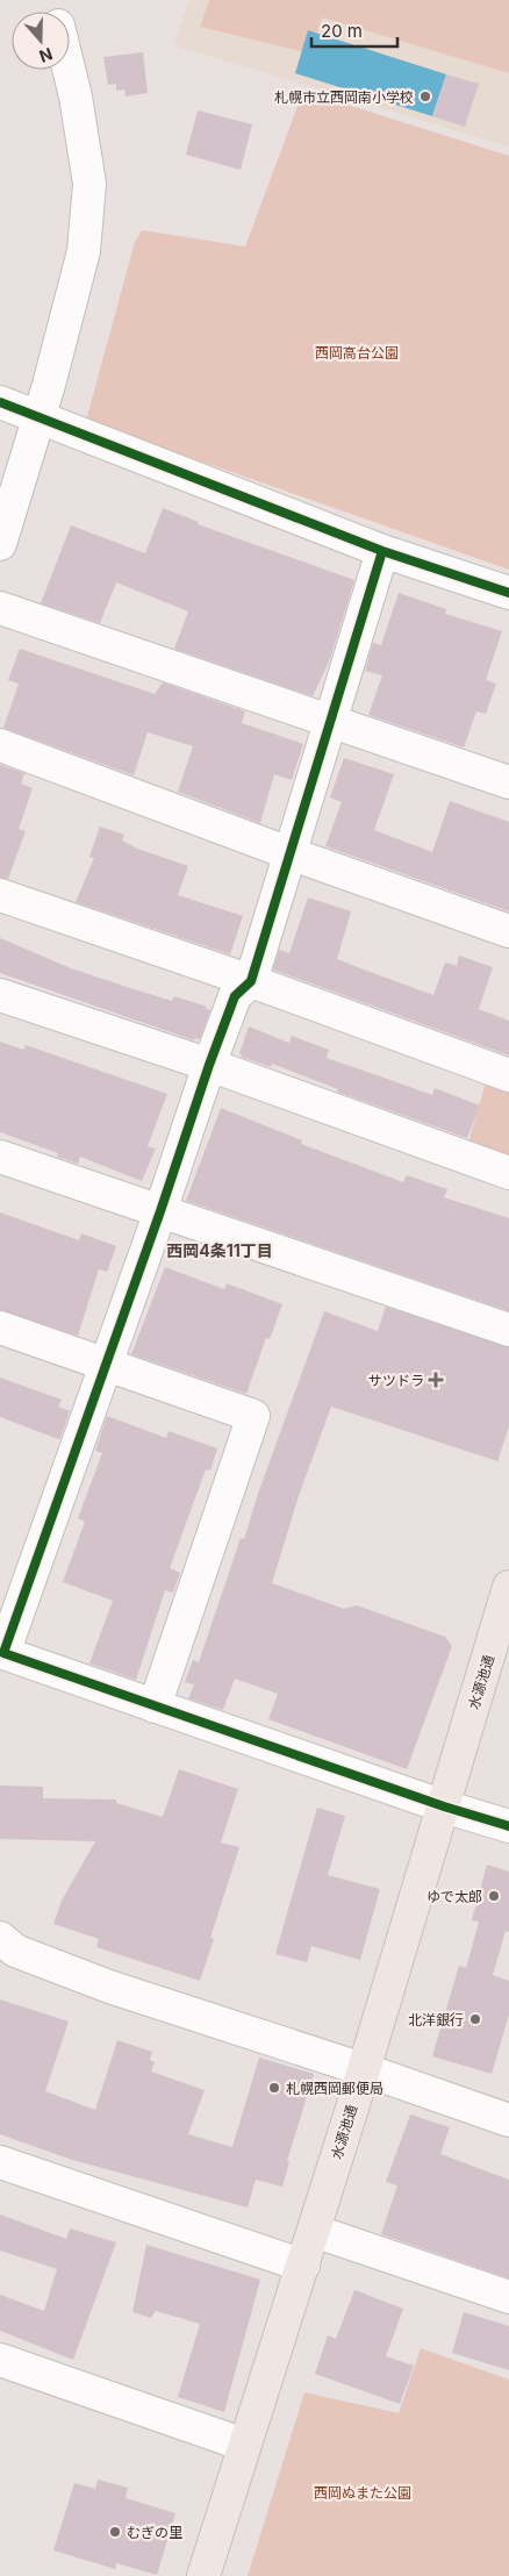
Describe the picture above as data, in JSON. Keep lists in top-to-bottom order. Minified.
{"streets":{"main road":["水源池通"]},"districts":["西岡4条11丁目"],"parks":["西岡高台公園","西岡ぬまた公園"],"places":{"other":["札幌市立西岡南小学校","ゆで太郎","北洋銀行","札幌西岡郵便局","むぎの里"],"health":["サツドラ"]},"scale_bar":"20 m","north":"bottom"}
